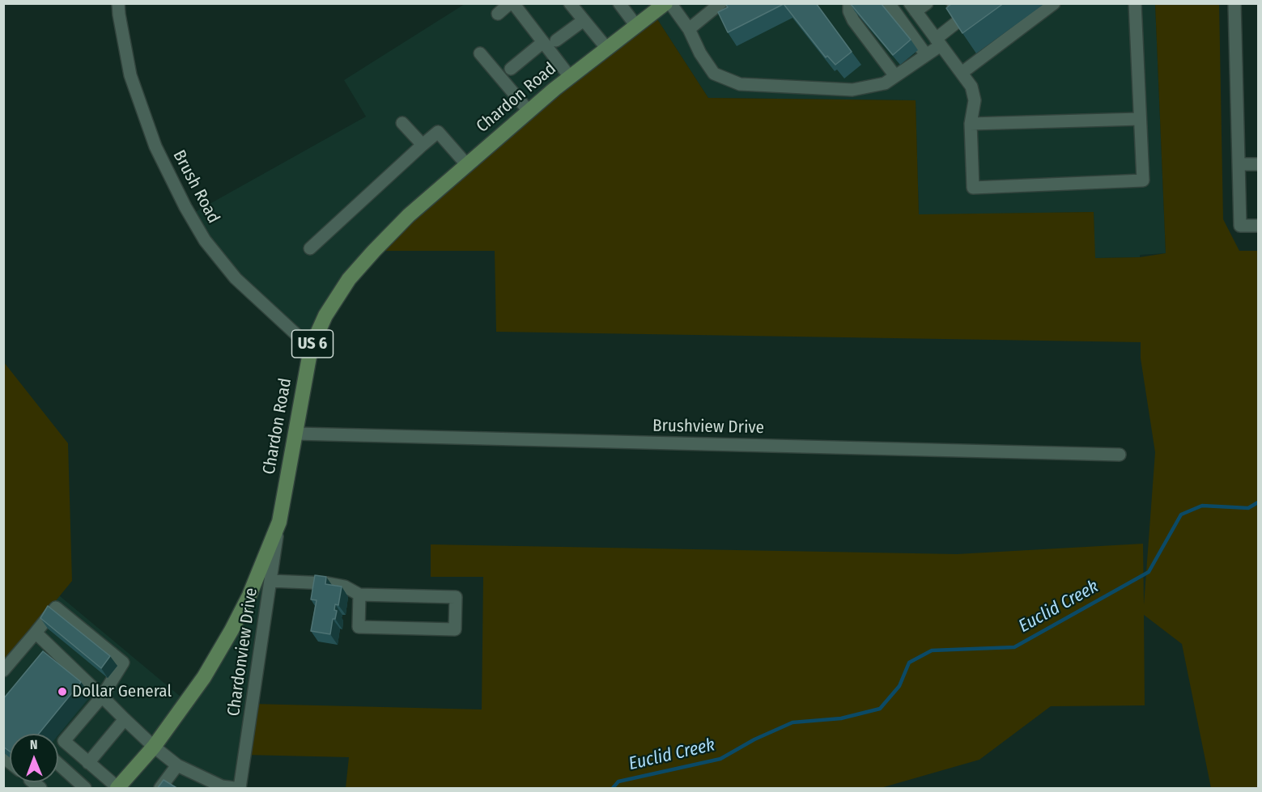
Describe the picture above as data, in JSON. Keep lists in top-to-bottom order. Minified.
{"streets":{"main road":["Chardon Road","US 6"],"street":["Brush Road","Brushview Drive","Chardonview Drive"]},"crossings":[["Chardon Road","Brush Road"],["Chardon Road","Brushview Drive"],["Chardon Road","Chardonview Drive"]],"water":["Euclid Creek"],"places":["Dollar General"],"north":"top"}
